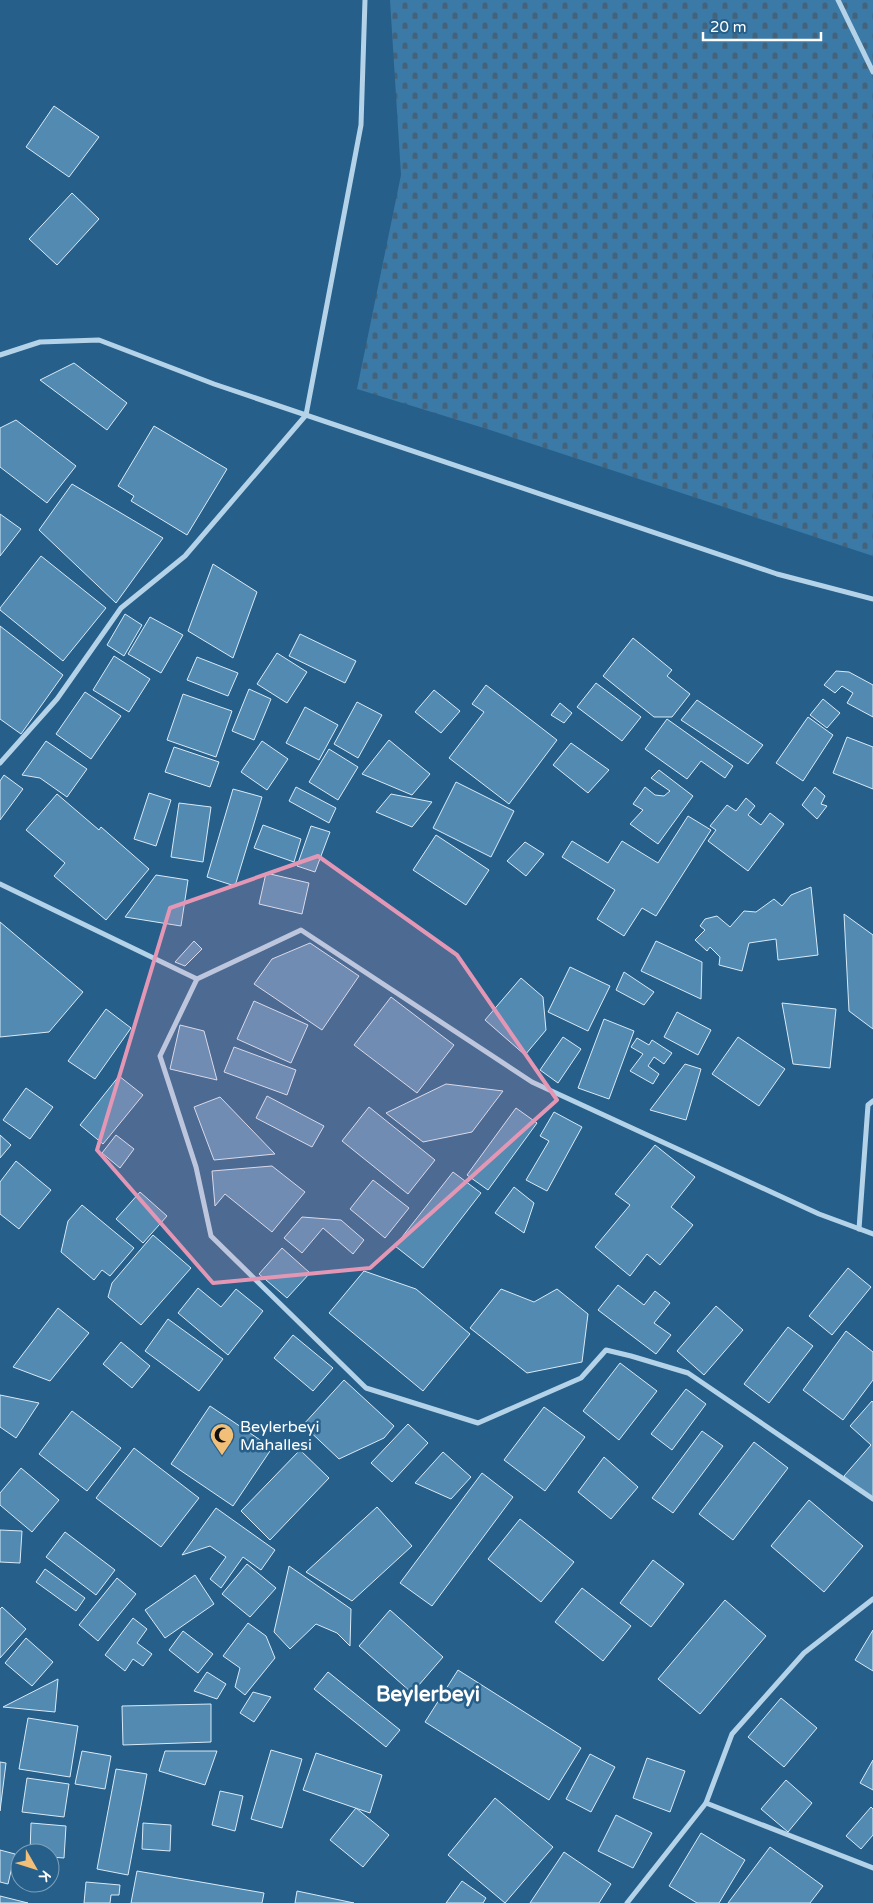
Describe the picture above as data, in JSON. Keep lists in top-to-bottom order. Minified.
{"districts":["Beylerbeyi"],"places":{"mosque":["Beylerbeyi Mahallesi"]},"scale_bar":"20 m","north":"bottom right"}
